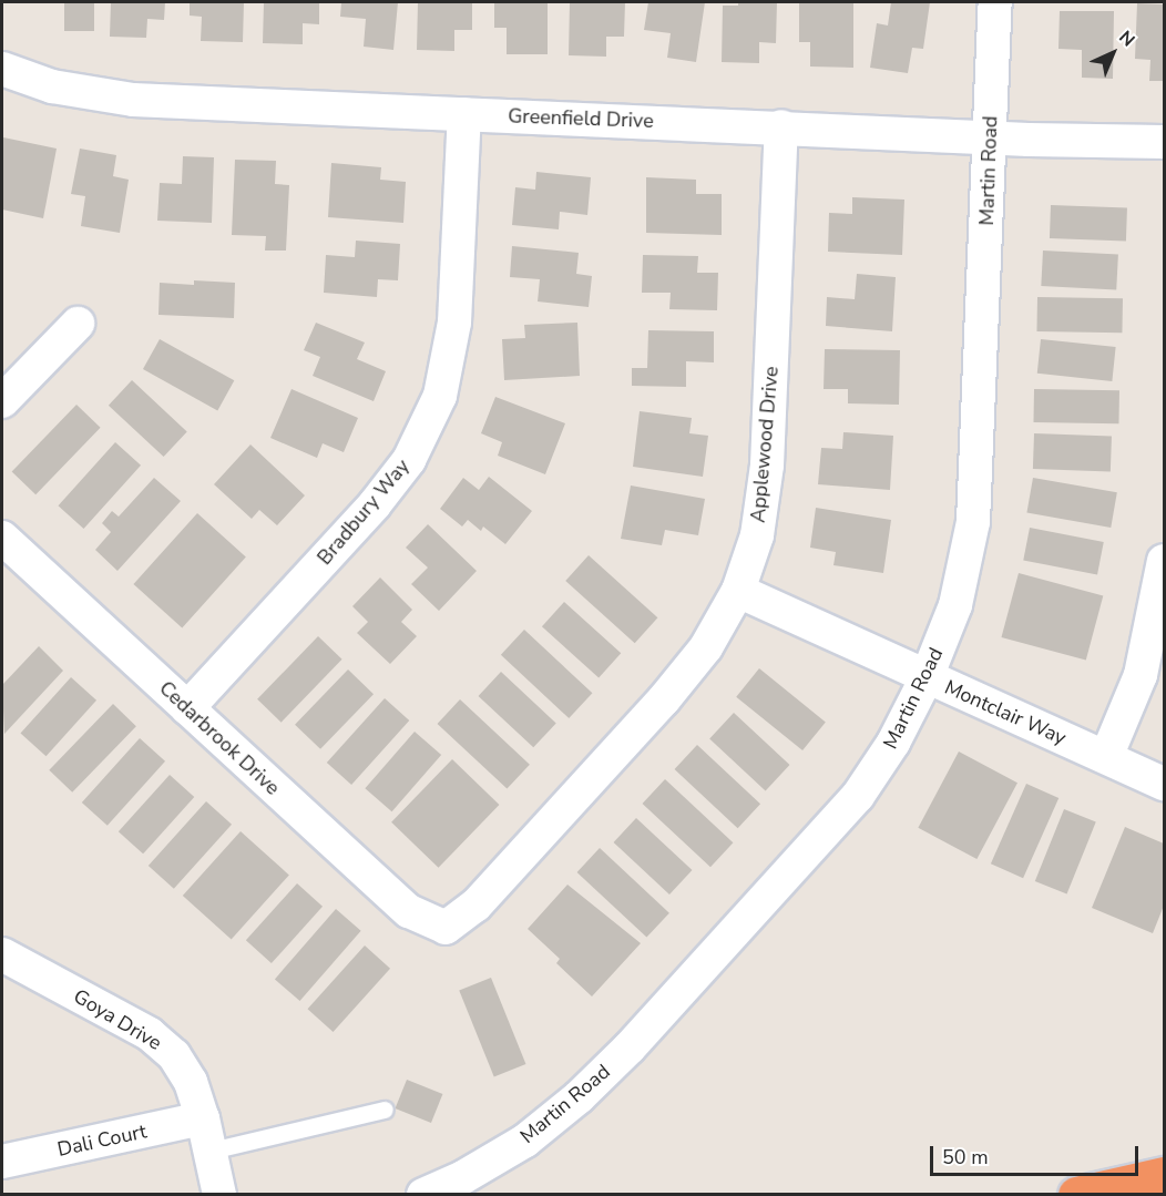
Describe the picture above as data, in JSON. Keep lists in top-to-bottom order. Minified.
{"streets":{"street":["Greenfield Drive","Martin Road","Applewood Drive","Bradbury Way","Montclair Way","Cedarbrook Drive","Goya Drive","Dali Court"]},"crossings":[["Greenfield Drive","Martin Road"],["Greenfield Drive","Applewood Drive"],["Greenfield Drive","Bradbury Way"],["Martin Road","Montclair Way"],["Applewood Drive","Montclair Way"],["Applewood Drive","Cedarbrook Drive"],["Bradbury Way","Cedarbrook Drive"],["Goya Drive","Dali Court"]],"scale_bar":"50 m","north":"top right"}
